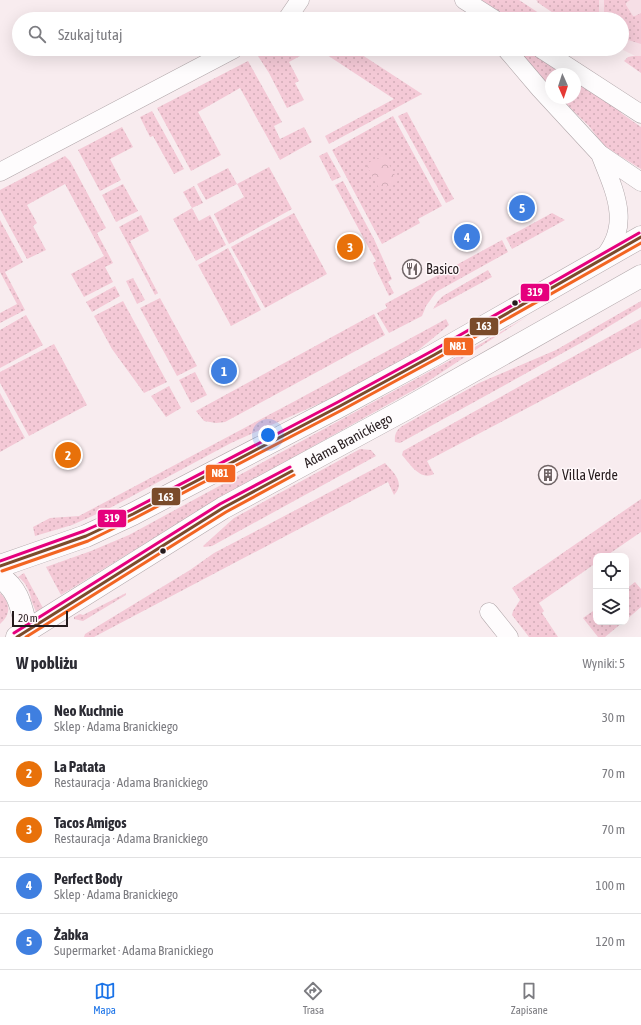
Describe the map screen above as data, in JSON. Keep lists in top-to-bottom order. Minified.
{"streets":{"main road":["Adama Branickiego"]},"places":{"restaurant":["Basico"],"building":["Villa Verde"]},"lines":["transit line 319","transit line 163","transit line N81"],"scale_bar":"20 m","north":"bottom","page":{"search":"Szukaj tutaj","pins":["5","4","3","1","2"],"scale":"20 m","heading":["W pobliżu","Wyniki: 5"],"list":[{"mark":"1","name":"Neo Kuchnie","note":"Sklep · Adama Branickiego","value":"30 m"},{"mark":"2","name":"La Patata","note":"Restauracja · Adama Branickiego","value":"70 m"},{"mark":"3","name":"Tacos Amigos","note":"Restauracja · Adama Branickiego","value":"70 m"},{"mark":"4","name":"Perfect Body","note":"Sklep · Adama Branickiego","value":"100 m"},{"mark":"5","name":"Żabka","note":"Supermarket · Adama Branickiego","value":"120 m"}],"nav":["Mapa","Trasa","Zapisane"]}}
